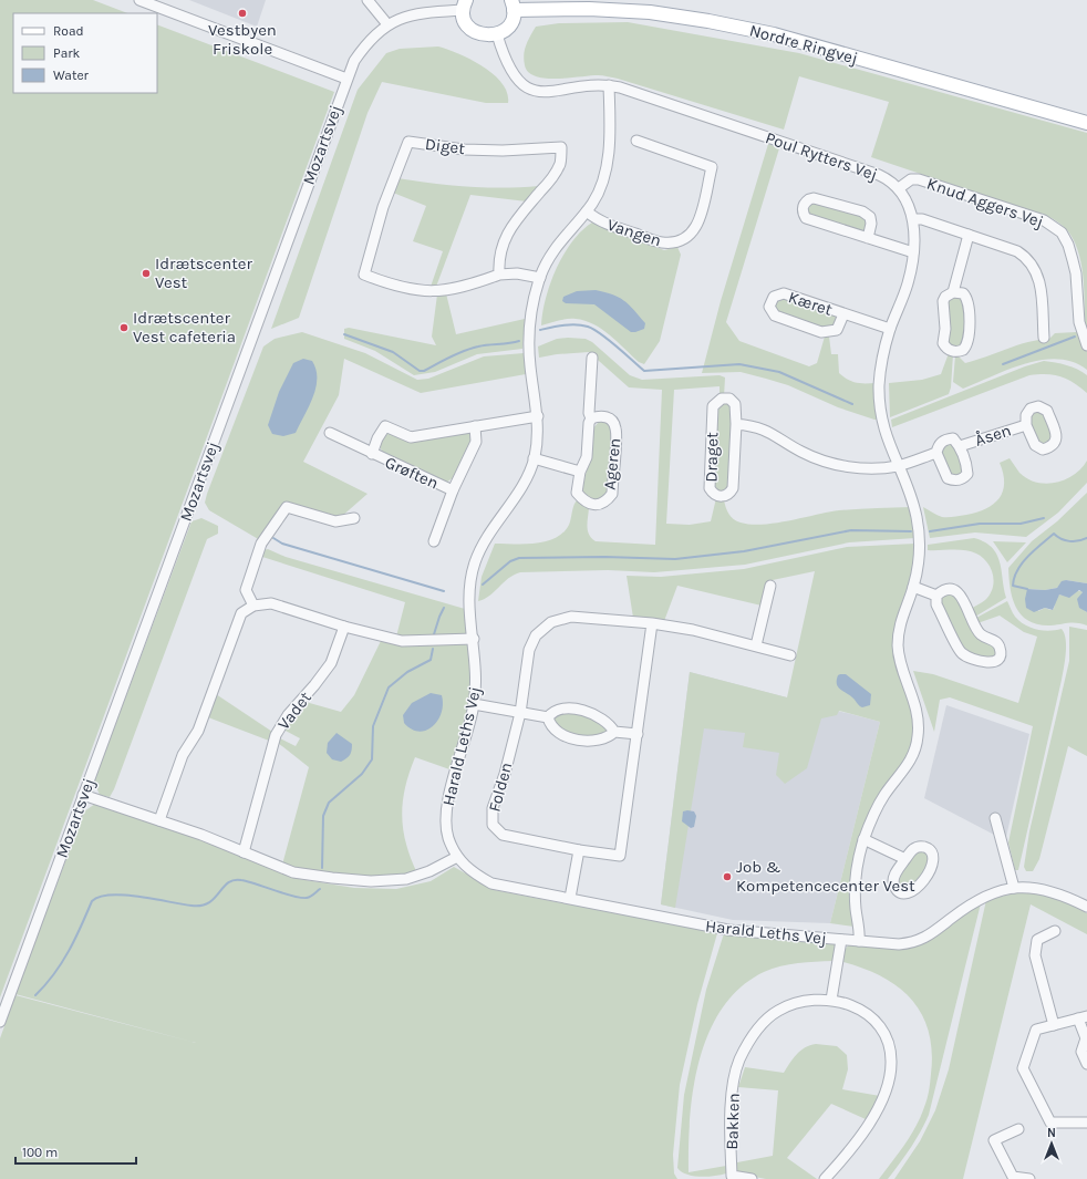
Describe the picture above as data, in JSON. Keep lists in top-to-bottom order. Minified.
{"streets":{"main road":["Nordre Ringvej"],"street":["Mozartsvej","Diget","Poul Rytters Vej","Knud Aggers Vej","Vangen","Kæret","Åsen","Draget","Ageren","Grøften","Vadet","Harald Leths Vej","Folden","Bakken"]},"crossings":[["Diget","Harald Leths Vej"],["Poul Rytters Vej","Knud Aggers Vej"],["Poul Rytters Vej","Kæret"],["Poul Rytters Vej","Åsen"],["Poul Rytters Vej","Draget"],["Poul Rytters Vej","Harald Leths Vej"],["Vangen","Harald Leths Vej"],["Åsen","Draget"],["Ageren","Harald Leths Vej"],["Grøften","Harald Leths Vej"]],"places":["Vestbyen Friskole","Idrætscenter Vest","Idrætscenter Vest cafeteria","Job & Kompetencecenter Vest"],"legend":["Road","Park","Water"],"scale_bar":"100 m","north":"top"}
